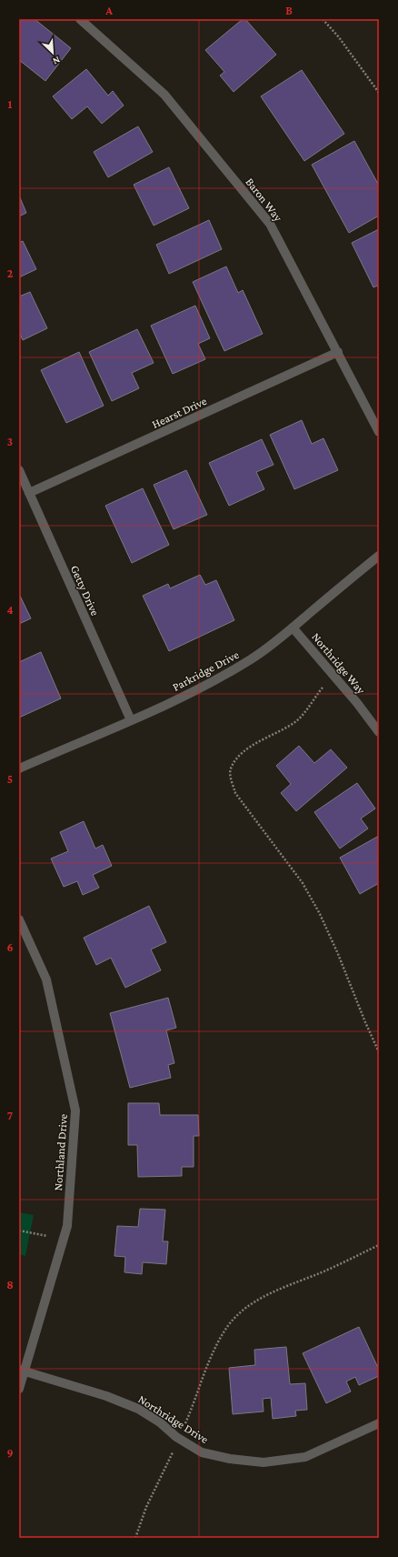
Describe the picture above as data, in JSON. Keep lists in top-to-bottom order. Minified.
{"streets":{"street":["Baron Way","Hearst Drive","Getty Drive","Northridge Way","Parkridge Drive","Northland Drive","Northridge Drive"]},"crossings":[["Baron Way","Hearst Drive"],["Hearst Drive","Getty Drive"],["Getty Drive","Parkridge Drive"],["Northridge Way","Parkridge Drive"],["Northland Drive","Northridge Drive"]],"north":"bottom right","grid":{"columns":["A","B"],"rows":["1","2","3","4","5","6","7","8","9"]}}
